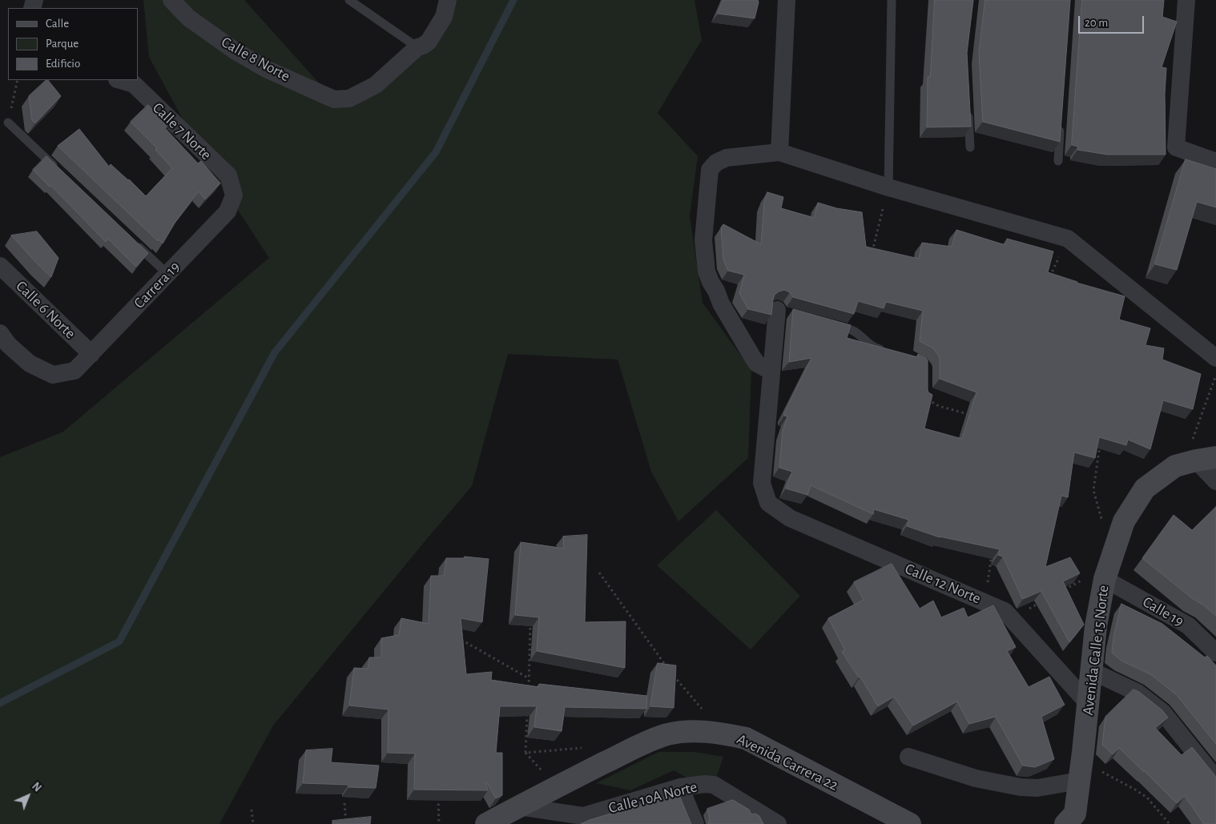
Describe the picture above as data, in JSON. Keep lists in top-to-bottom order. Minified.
{"streets":{"street":["Calle 8 Norte","Calle 7 Norte","Carrera 19","Calle 6 Norte","Calle 12 Norte","Calle 19","Avenida Calle 15 Norte","Avenida Carrera 22","Calle 10A Norte"]},"crossings":[["Calle 7 Norte","Carrera 19"],["Carrera 19","Calle 6 Norte"],["Calle 12 Norte","Avenida Calle 15 Norte"],["Calle 19","Avenida Calle 15 Norte"],["Avenida Carrera 22","Calle 10A Norte"]],"legend":["Calle","Parque","Edificio"],"scale_bar":"20 m","north":"top right"}
